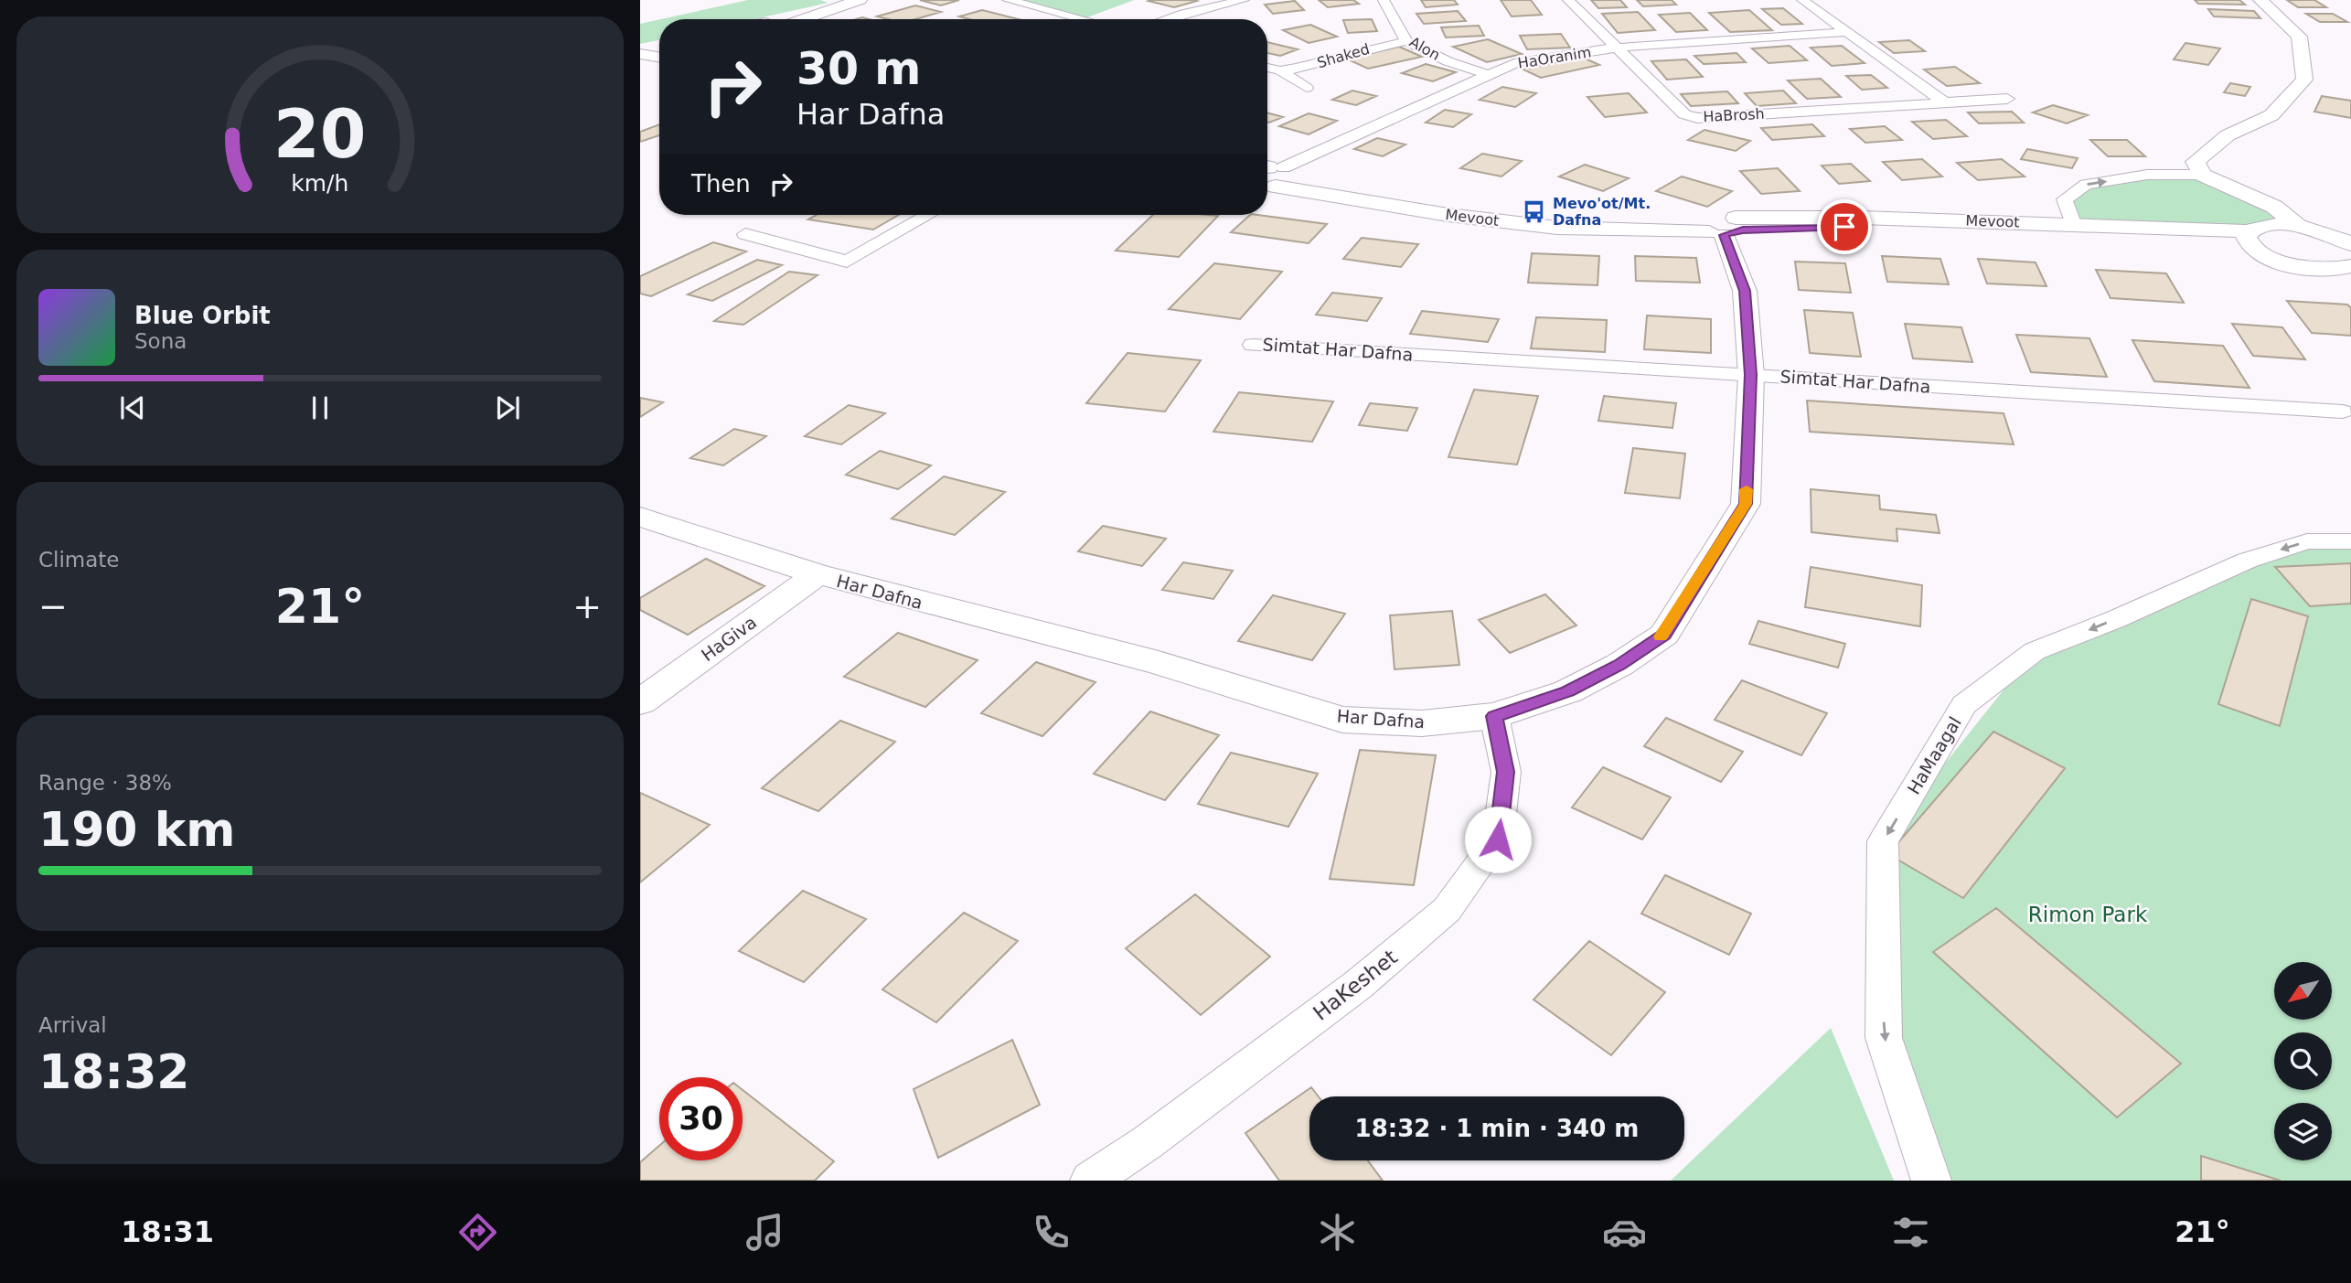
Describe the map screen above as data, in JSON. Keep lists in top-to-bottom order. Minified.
{"streets":{"street":["Alon","Shaked","HaOranim","HaBrosh","Mevoot","Simtat Har Dafna","Har Dafna","HaGiva","HaMaagal","HaKeshet"]},"crossings":[["Alon","Shaked"],["Alon","HaOranim"],["HaOranim","HaBrosh"],["HaOranim","Mevoot"],["Mevoot","Har Dafna"],["Simtat Har Dafna","Har Dafna"],["Har Dafna","HaGiva"],["Har Dafna","HaKeshet"]],"one_way":["HaMaagal"],"parks":["Rimon Park"],"places":{"bus stop":["Mevo'ot/Mt. Dafna"]},"north":"bottom left","page":{"turn":["30 m","Har Dafna"],"then":"Then","song":["Blue Orbit","Sona"],"tile":["Climate",["Range · 38%","190 km"],["Arrival","18:32"]],"heat":["−","21°","+"],"limit":"30","trip":"18:32 · 1 min · 340 m","tabs":["18:31","21°"],"gauge":["20","km/h"]}}
